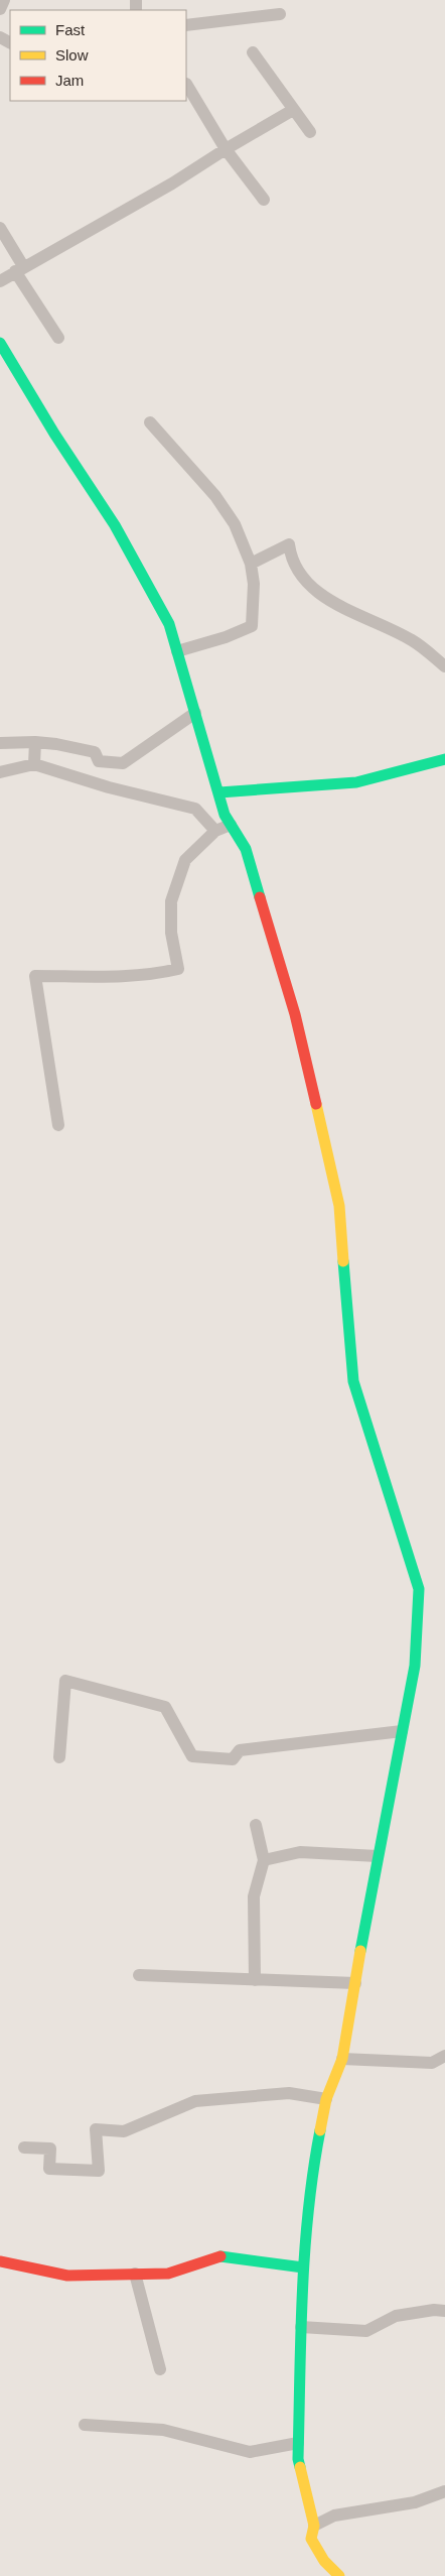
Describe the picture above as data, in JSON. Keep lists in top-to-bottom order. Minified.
{"legend":["Fast","Slow","Jam"]}
